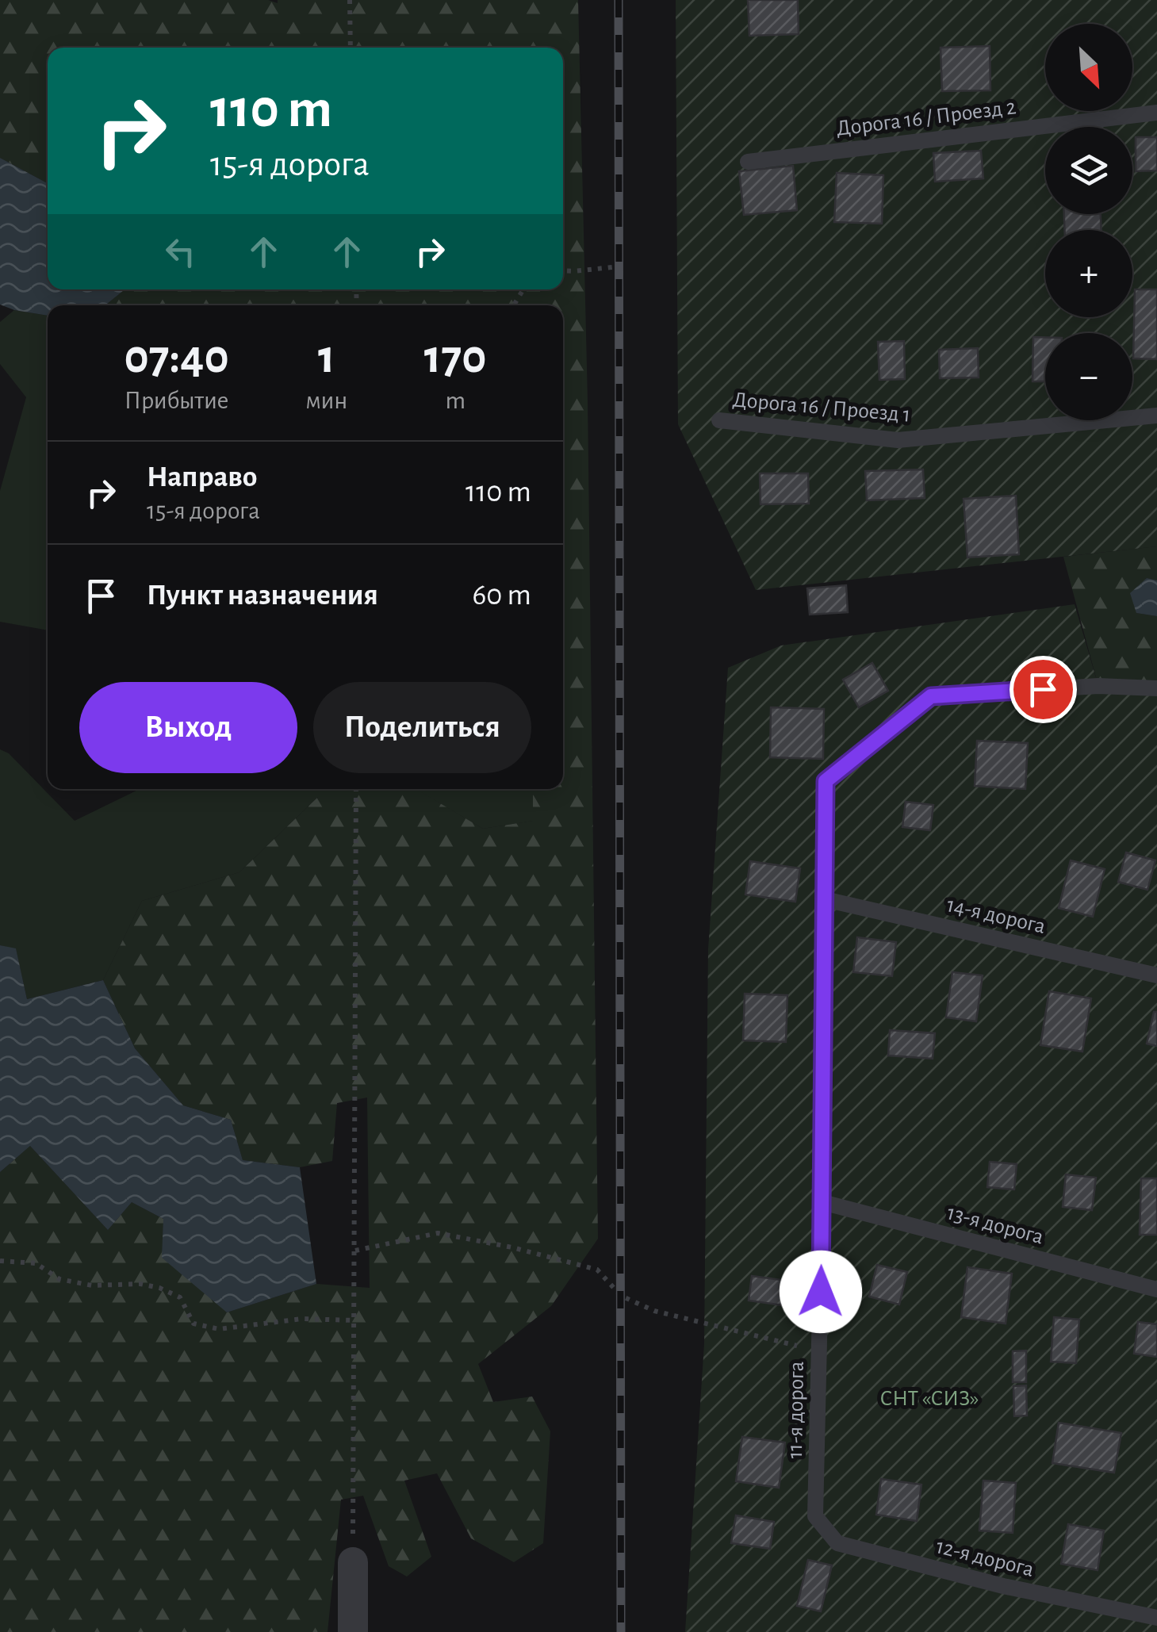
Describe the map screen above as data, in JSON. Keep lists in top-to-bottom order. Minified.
{"streets":{"lane":["Дорога 16 / Проезд 2","Дорога 16 / Проезд 1","14-я дорога","13-я дорога","11-я дорога","12-я дорога"]},"crossings":[["14-я дорога","11-я дорога"],["13-я дорога","11-я дорога"],["11-я дорога","12-я дорога"]],"parks":["СНТ «СИЗ»"],"north":"bottom right","page":{"map_buttons":["+","−"],"turn":["110 m","15-я дорога"],"eta":["07:40","Прибытие","1","мин","170","m"],"list":[{"name":"Направо","note":"15-я дорога","value":"110 m"},{"name":"Пункт назначения","value":"60 m"}],"buttons":["Выход","Поделиться"]}}
